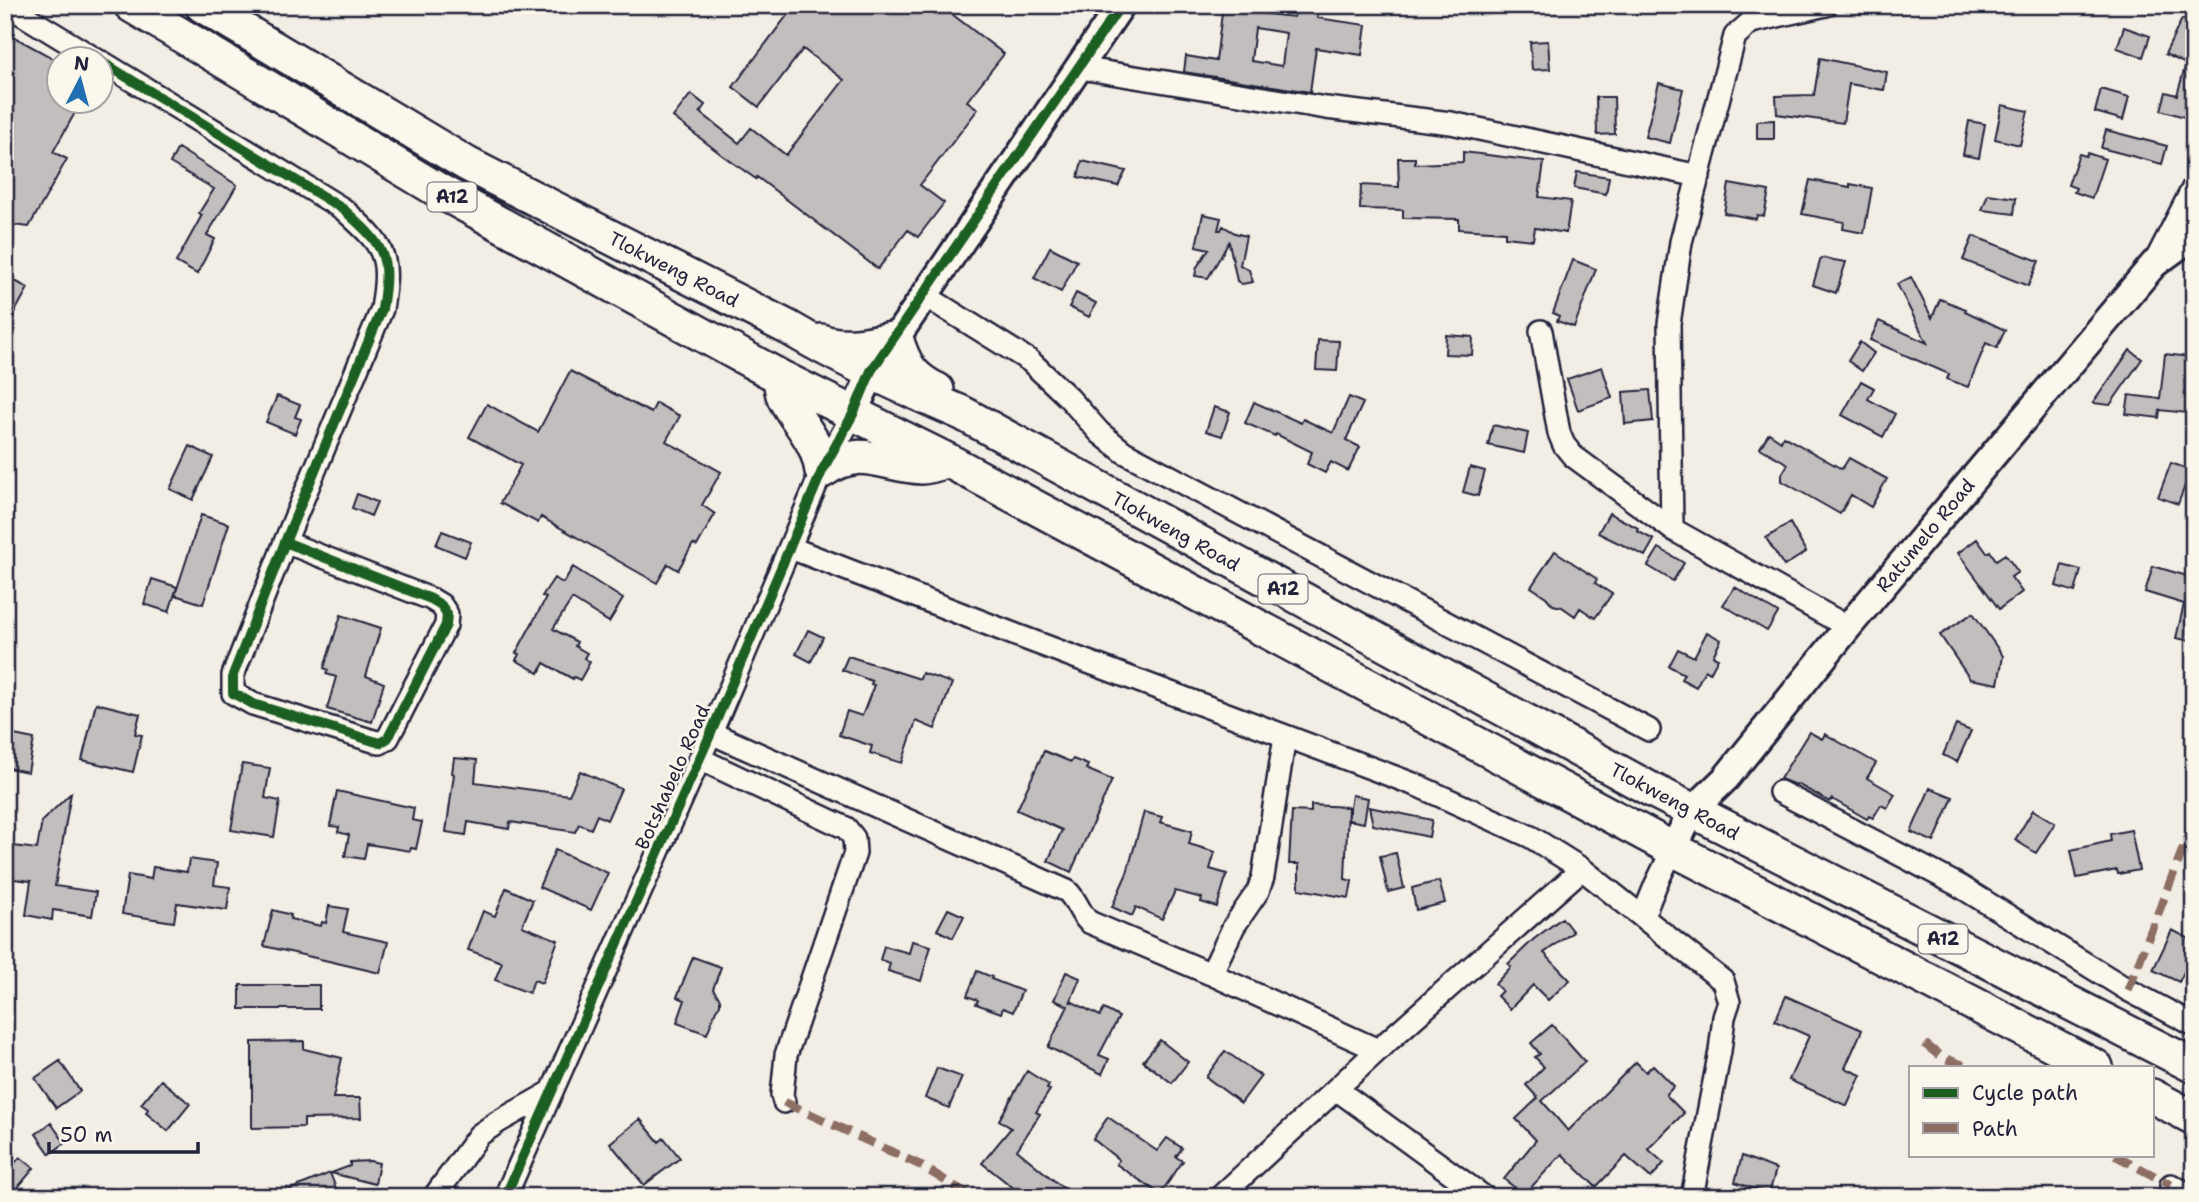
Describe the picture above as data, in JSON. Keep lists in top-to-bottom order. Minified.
{"streets":{"main road":["A12","Tlokweng Road"],"street":["Ratumelo Road","Botshabelo Road"]},"crossings":[["A12","Ratumelo Road"],["A12","Botshabelo Road"],["Tlokweng Road","Ratumelo Road"],["Tlokweng Road","Botshabelo Road"]],"legend":["Cycle path","Path"],"scale_bar":"50 m","north":"top"}
